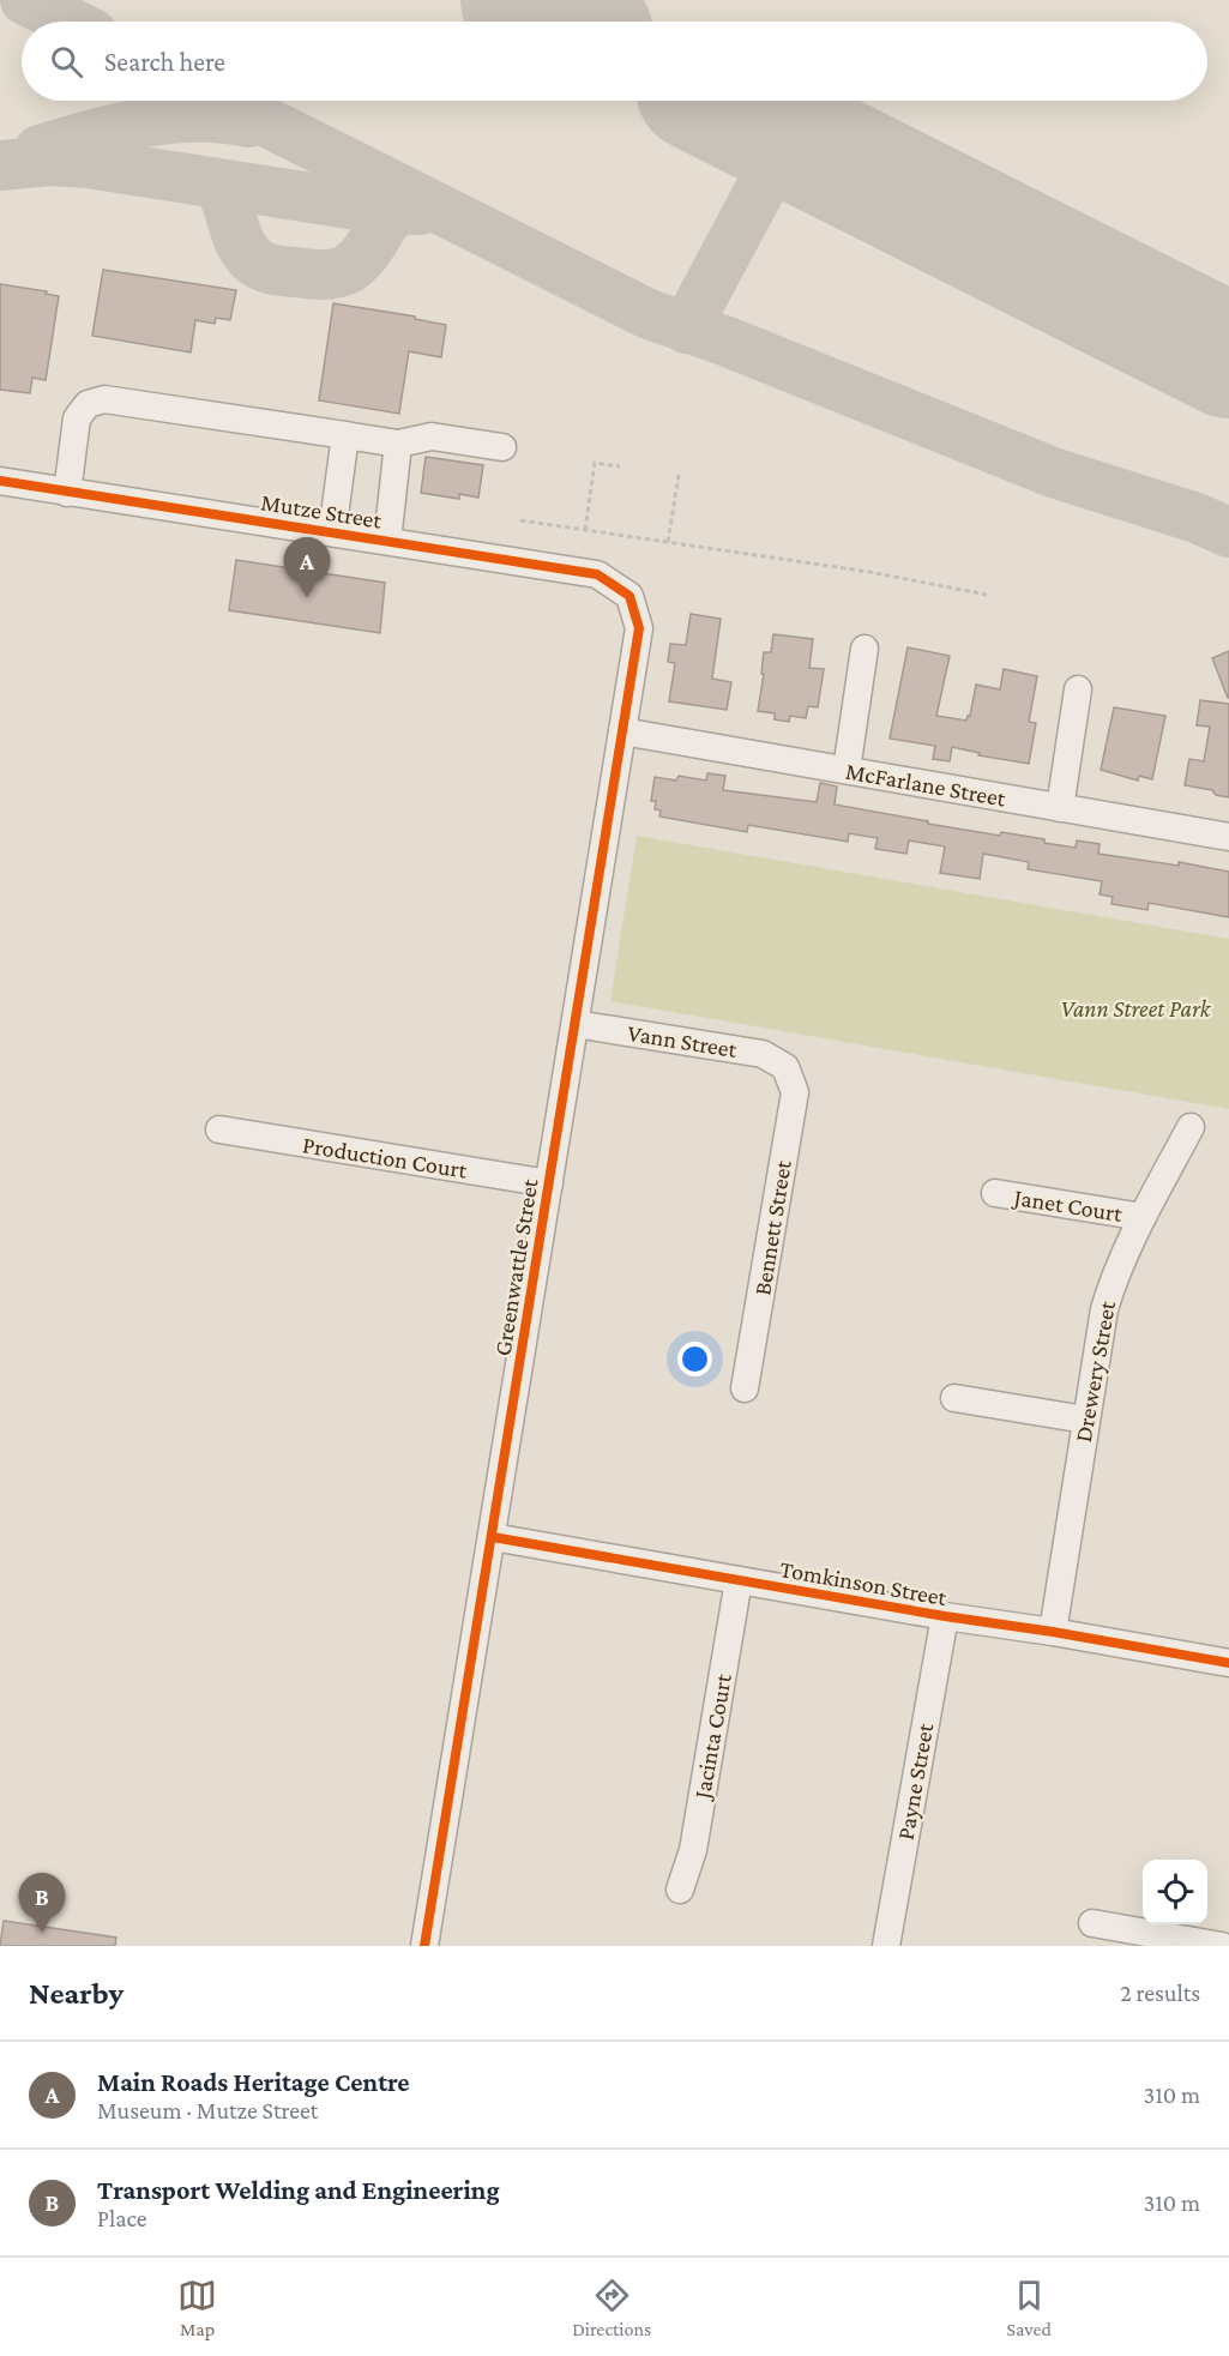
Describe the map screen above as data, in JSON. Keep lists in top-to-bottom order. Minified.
{"streets":{"street":["Mutze Street","McFarlane Street","Vann Street","Production Court","Janet Court","Bennett Street","Greenwattle Street","Drewery Street","Tomkinson Street","Jacinta Court","Payne Street"]},"crossings":[["Mutze Street","Greenwattle Street"],["McFarlane Street","Greenwattle Street"],["Vann Street","Bennett Street"],["Vann Street","Greenwattle Street"],["Production Court","Greenwattle Street"],["Janet Court","Drewery Street"],["Greenwattle Street","Tomkinson Street"],["Drewery Street","Tomkinson Street"],["Tomkinson Street","Jacinta Court"],["Tomkinson Street","Payne Street"]],"parks":["Vann Street Park"],"page":{"search":"Search here","pins":["A","B"],"heading":["Nearby","2 results"],"list":[{"mark":"A","name":"Main Roads Heritage Centre","note":"Museum · Mutze Street","value":"310 m"},{"mark":"B","name":"Transport Welding and Engineering","note":"Place","value":"310 m"}],"nav":["Map","Directions","Saved"]}}
